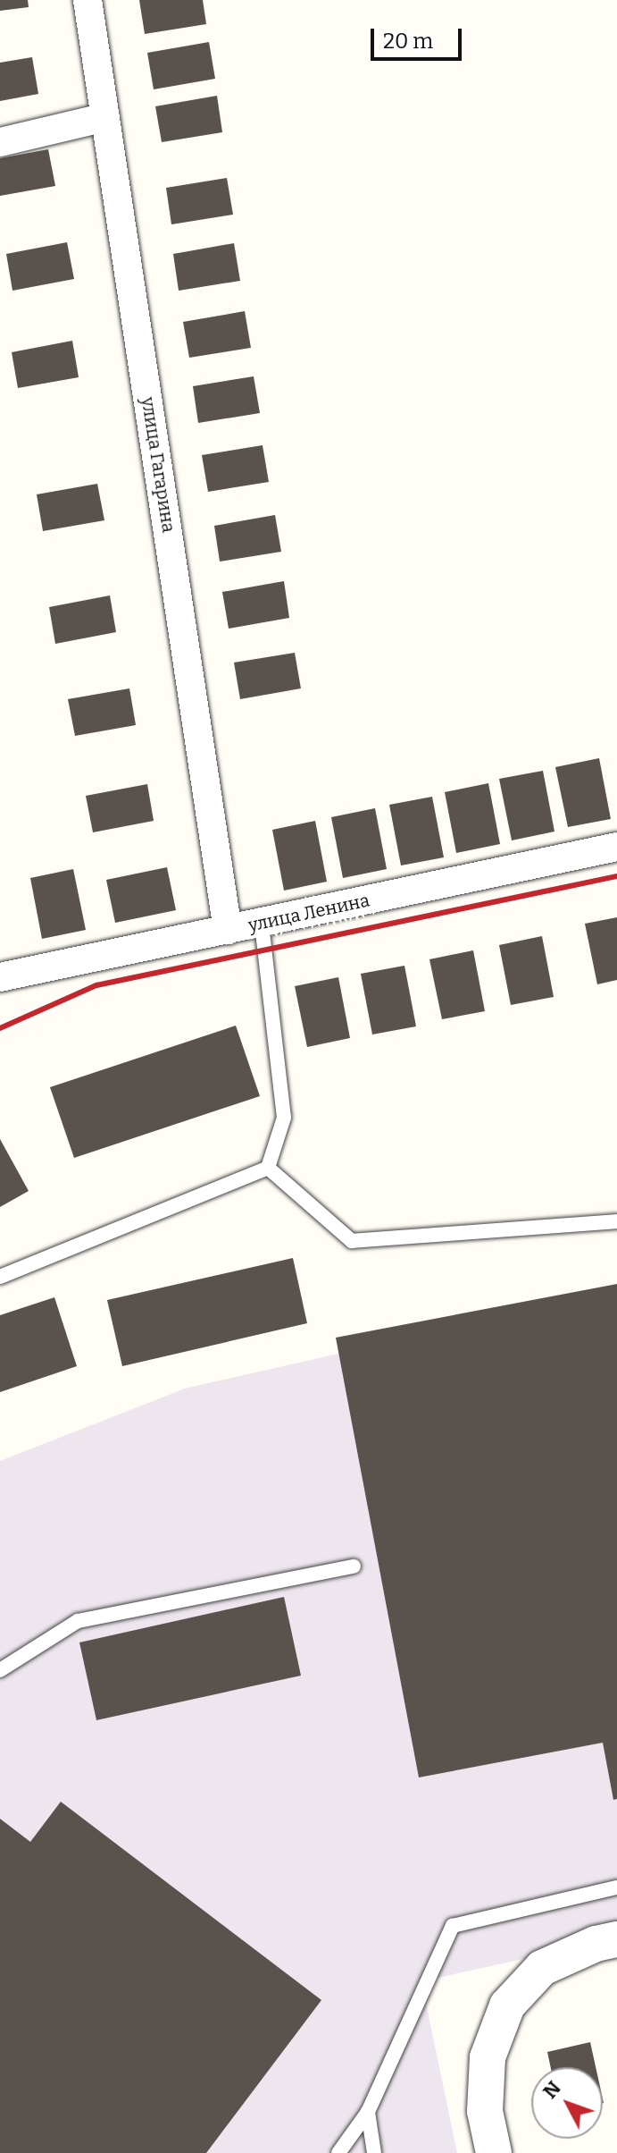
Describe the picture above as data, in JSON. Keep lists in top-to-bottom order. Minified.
{"streets":{"street":["улица Гагарина","улица Ленина"]},"crossings":[["улица Гагарина","улица Ленина"]],"scale_bar":"20 m","north":"top left"}
